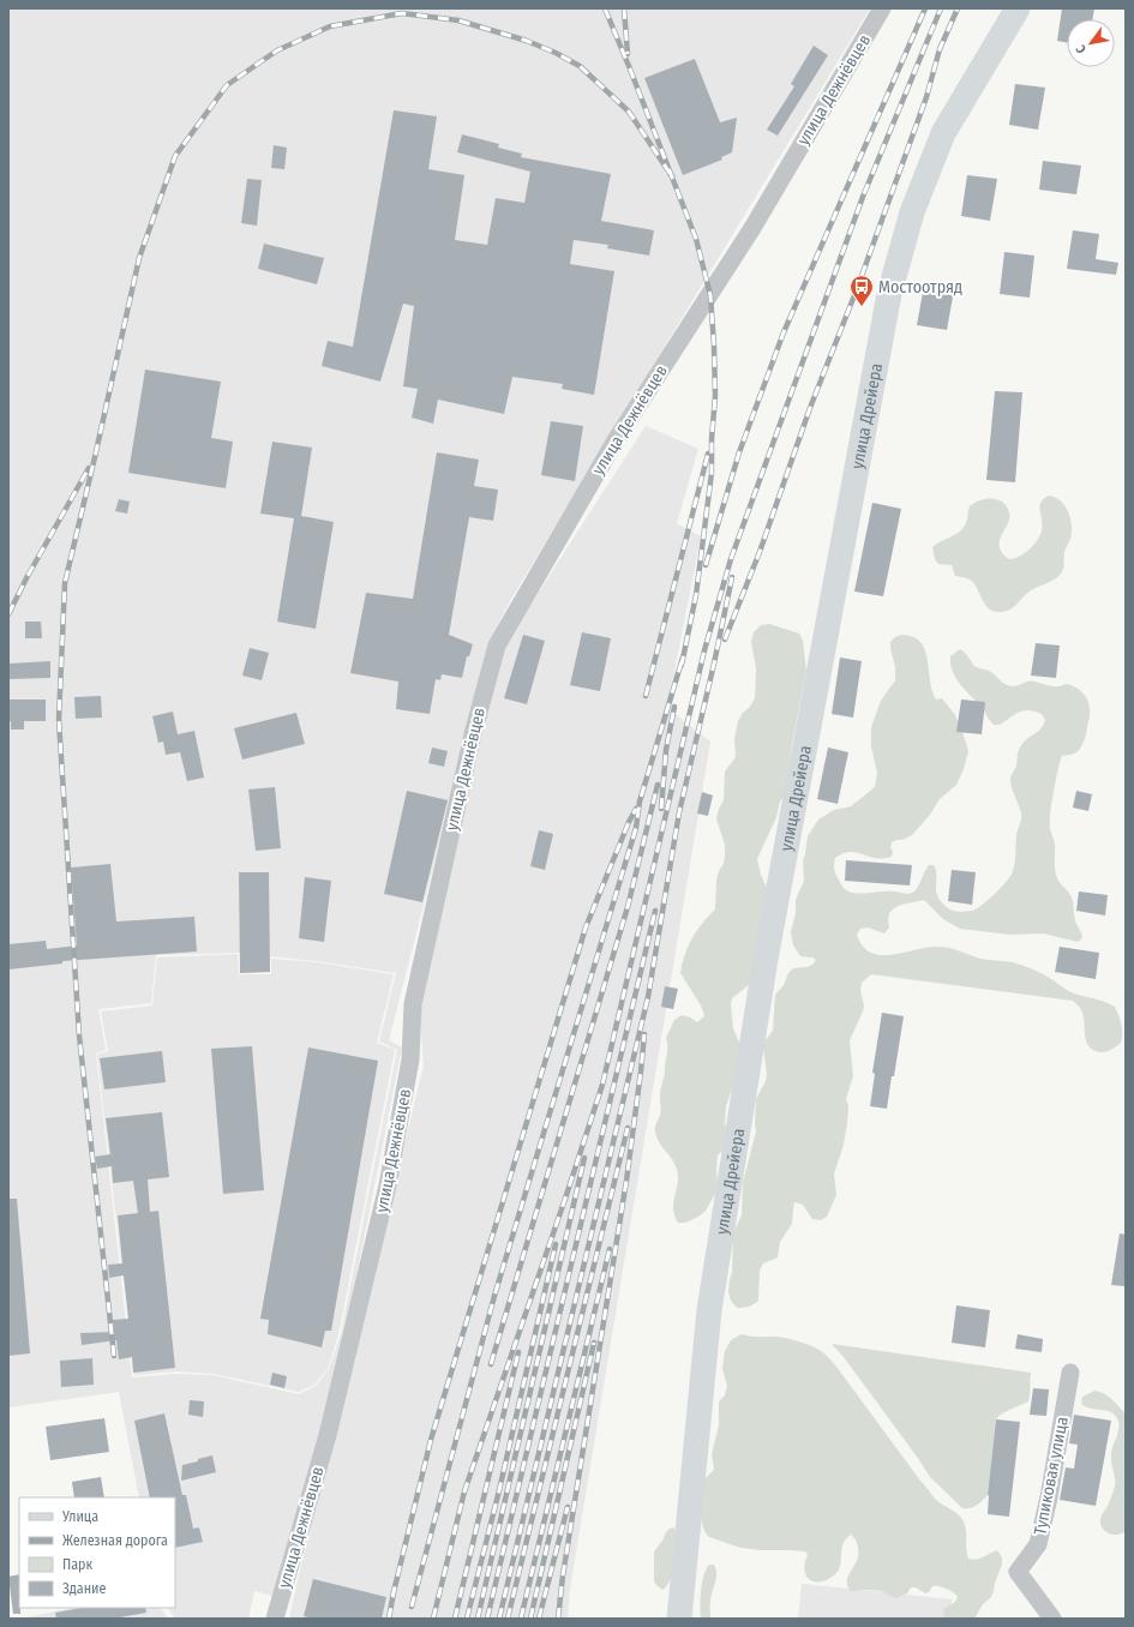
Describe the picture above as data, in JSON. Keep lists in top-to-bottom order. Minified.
{"streets":{"main road":["улица Дрейера"],"street":["улица Дежнёвцев","Тупиковая улица"]},"places":{"bus stop":["Мостоотряд"]},"legend":["Улица","Железная дорога","Парк","Здание"],"north":"bottom left"}
